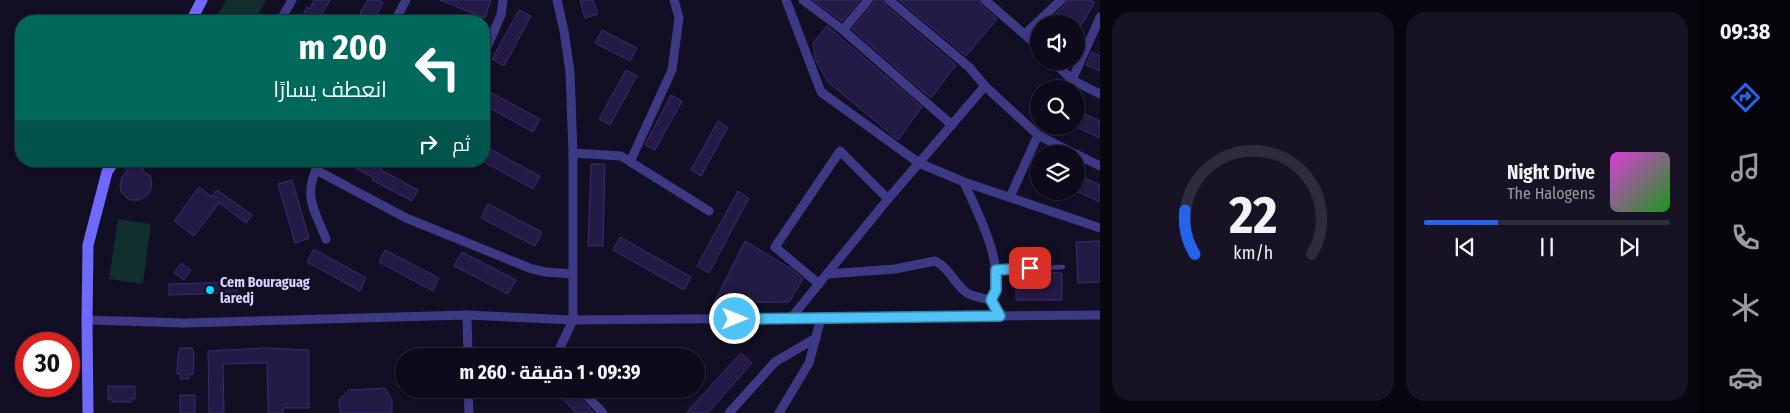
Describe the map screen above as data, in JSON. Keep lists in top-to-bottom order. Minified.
{"places":["Cem Bouraguag laredj"],"page":{"tabs":"09:38","turn":["200 m","انعطف يسارًا"],"then":"ثم","song":["Night Drive","The Halogens"],"limit":"30","trip":"09:39 · 1 دقيقة · 260 m","gauge":["22","km/h"]}}
